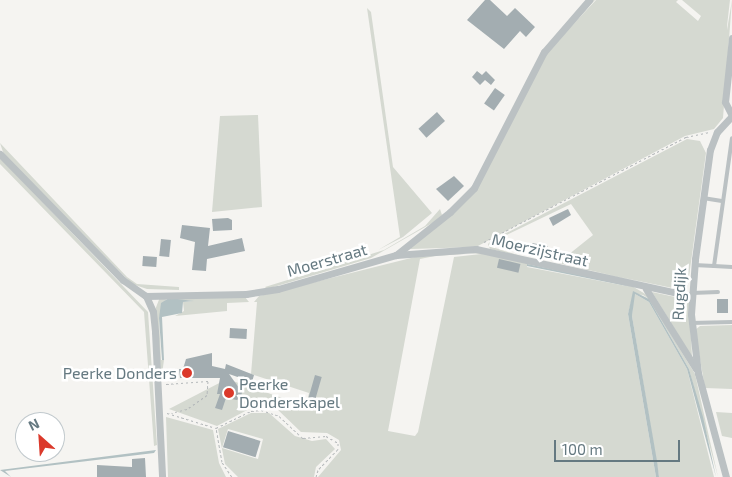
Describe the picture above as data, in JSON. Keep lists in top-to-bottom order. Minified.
{"streets":{"street":["Moerzijstraat","Moerstraat","Rugdijk"]},"crossings":[["Moerzijstraat","Moerstraat"],["Moerzijstraat","Rugdijk"]],"places":["Peerke Donders","Peerke Donderskapel"],"scale_bar":"100 m","north":"top left"}
